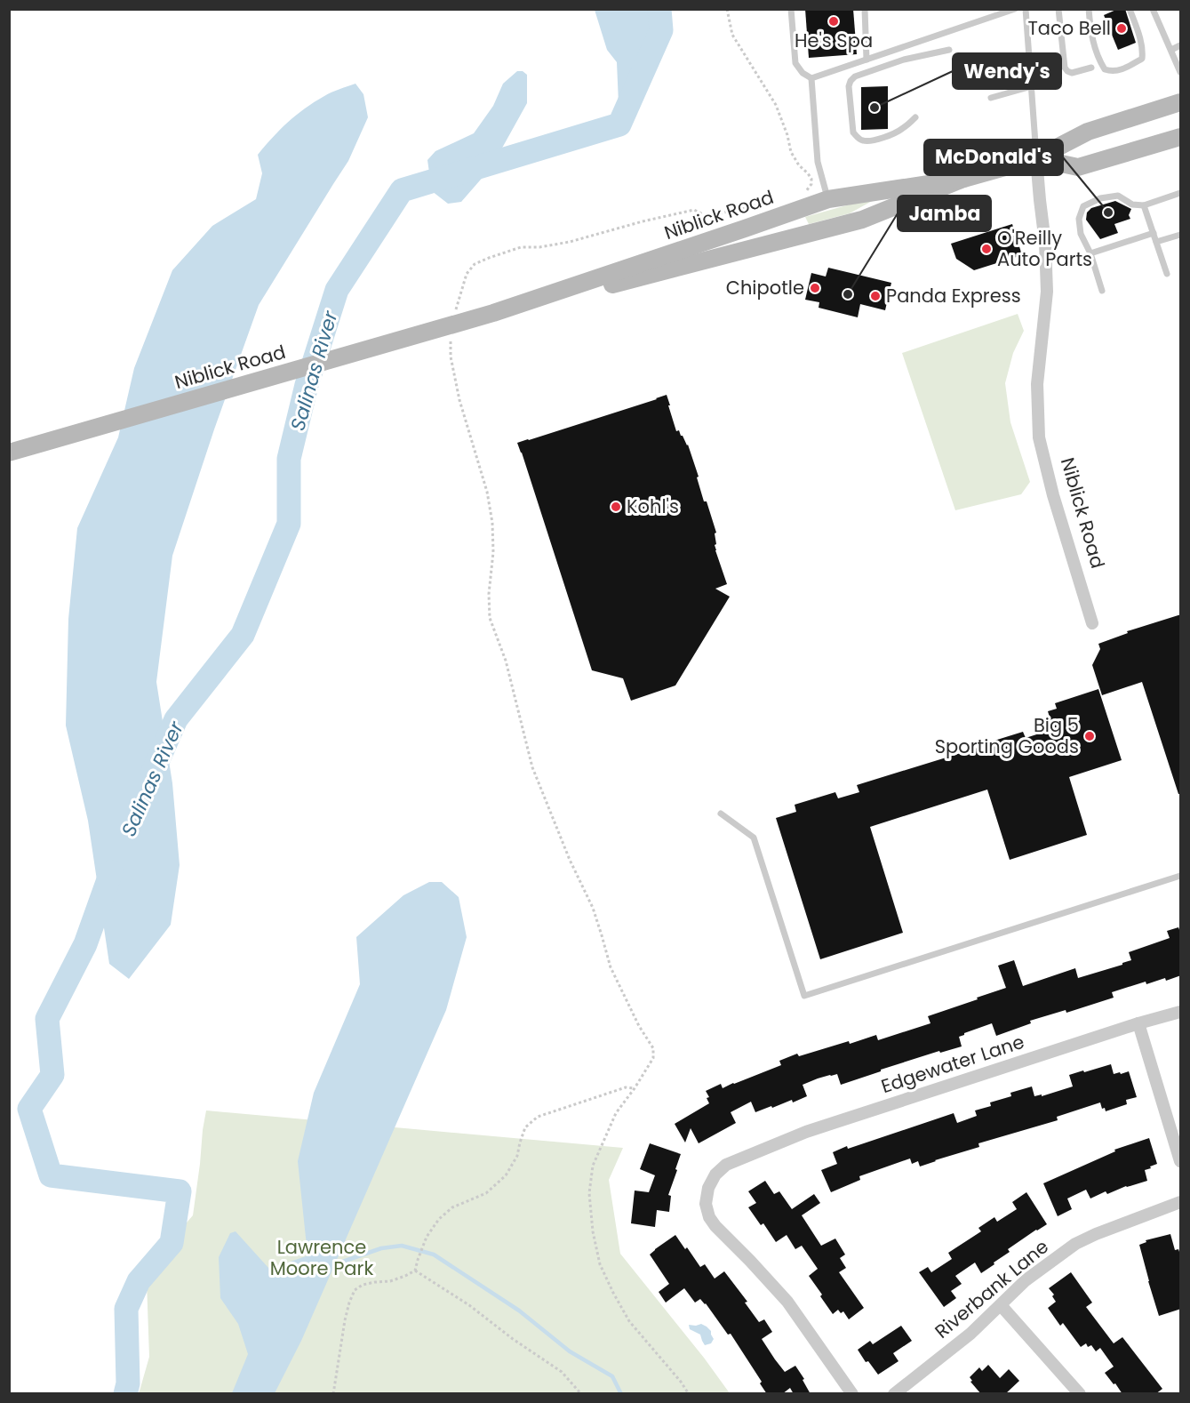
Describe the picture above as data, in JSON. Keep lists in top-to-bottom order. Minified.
{"streets":{"main road":["Niblick Road"],"street":["Edgewater Lane","Riverbank Lane"]},"water":["Salinas River"],"parks":["Lawrence Moore Park"],"places":["He's Spa","Taco Bell","Wendy's","McDonald's","O'Reilly Auto Parts","Chipotle","Jamba","Panda Express","Kohl's","Big 5 Sporting Goods"]}
